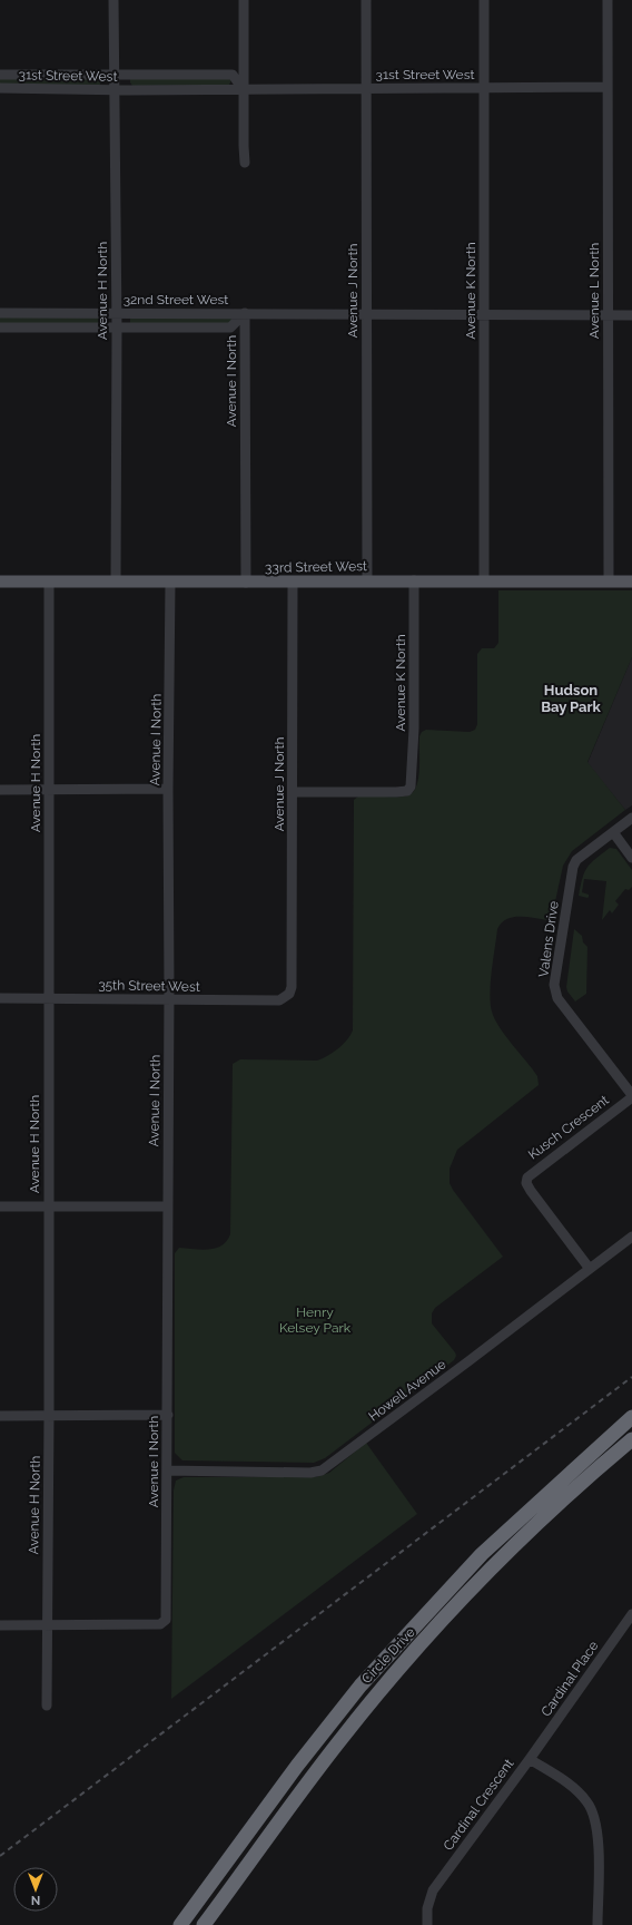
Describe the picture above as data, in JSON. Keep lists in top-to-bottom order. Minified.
{"streets":{"highway":["Circle Drive"],"main road":["33rd Street West"],"street":["31st Street West","Avenue H North","Avenue J North","Avenue K North","Avenue L North","32nd Street West","Avenue I North","Valens Drive","35th Street West","Kusch Crescent","Howell Avenue","Cardinal Place","Cardinal Crescent"]},"crossings":[["31st Street West","Avenue H North"],["31st Street West","Avenue J North"],["31st Street West","Avenue K North"],["31st Street West","Avenue L North"],["Avenue H North","32nd Street West"],["Avenue H North","Avenue I North"],["Avenue H North","33rd Street West"],["Avenue H North","35th Street West"],["Avenue J North","Avenue K North"],["Avenue J North","32nd Street West"],["Avenue J North","33rd Street West"],["Avenue J North","35th Street West"],["Avenue K North","32nd Street West"],["Avenue K North","33rd Street West"],["Avenue L North","32nd Street West"],["Avenue L North","33rd Street West"],["32nd Street West","Avenue I North"],["Avenue I North","33rd Street West"],["Avenue I North","35th Street West"],["Avenue I North","Howell Avenue"],["Valens Drive","Kusch Crescent"],["Kusch Crescent","Howell Avenue"],["Cardinal Place","Cardinal Crescent"]],"districts":["Hudson Bay Park"],"parks":["Henry Kelsey Park"],"north":"bottom"}
